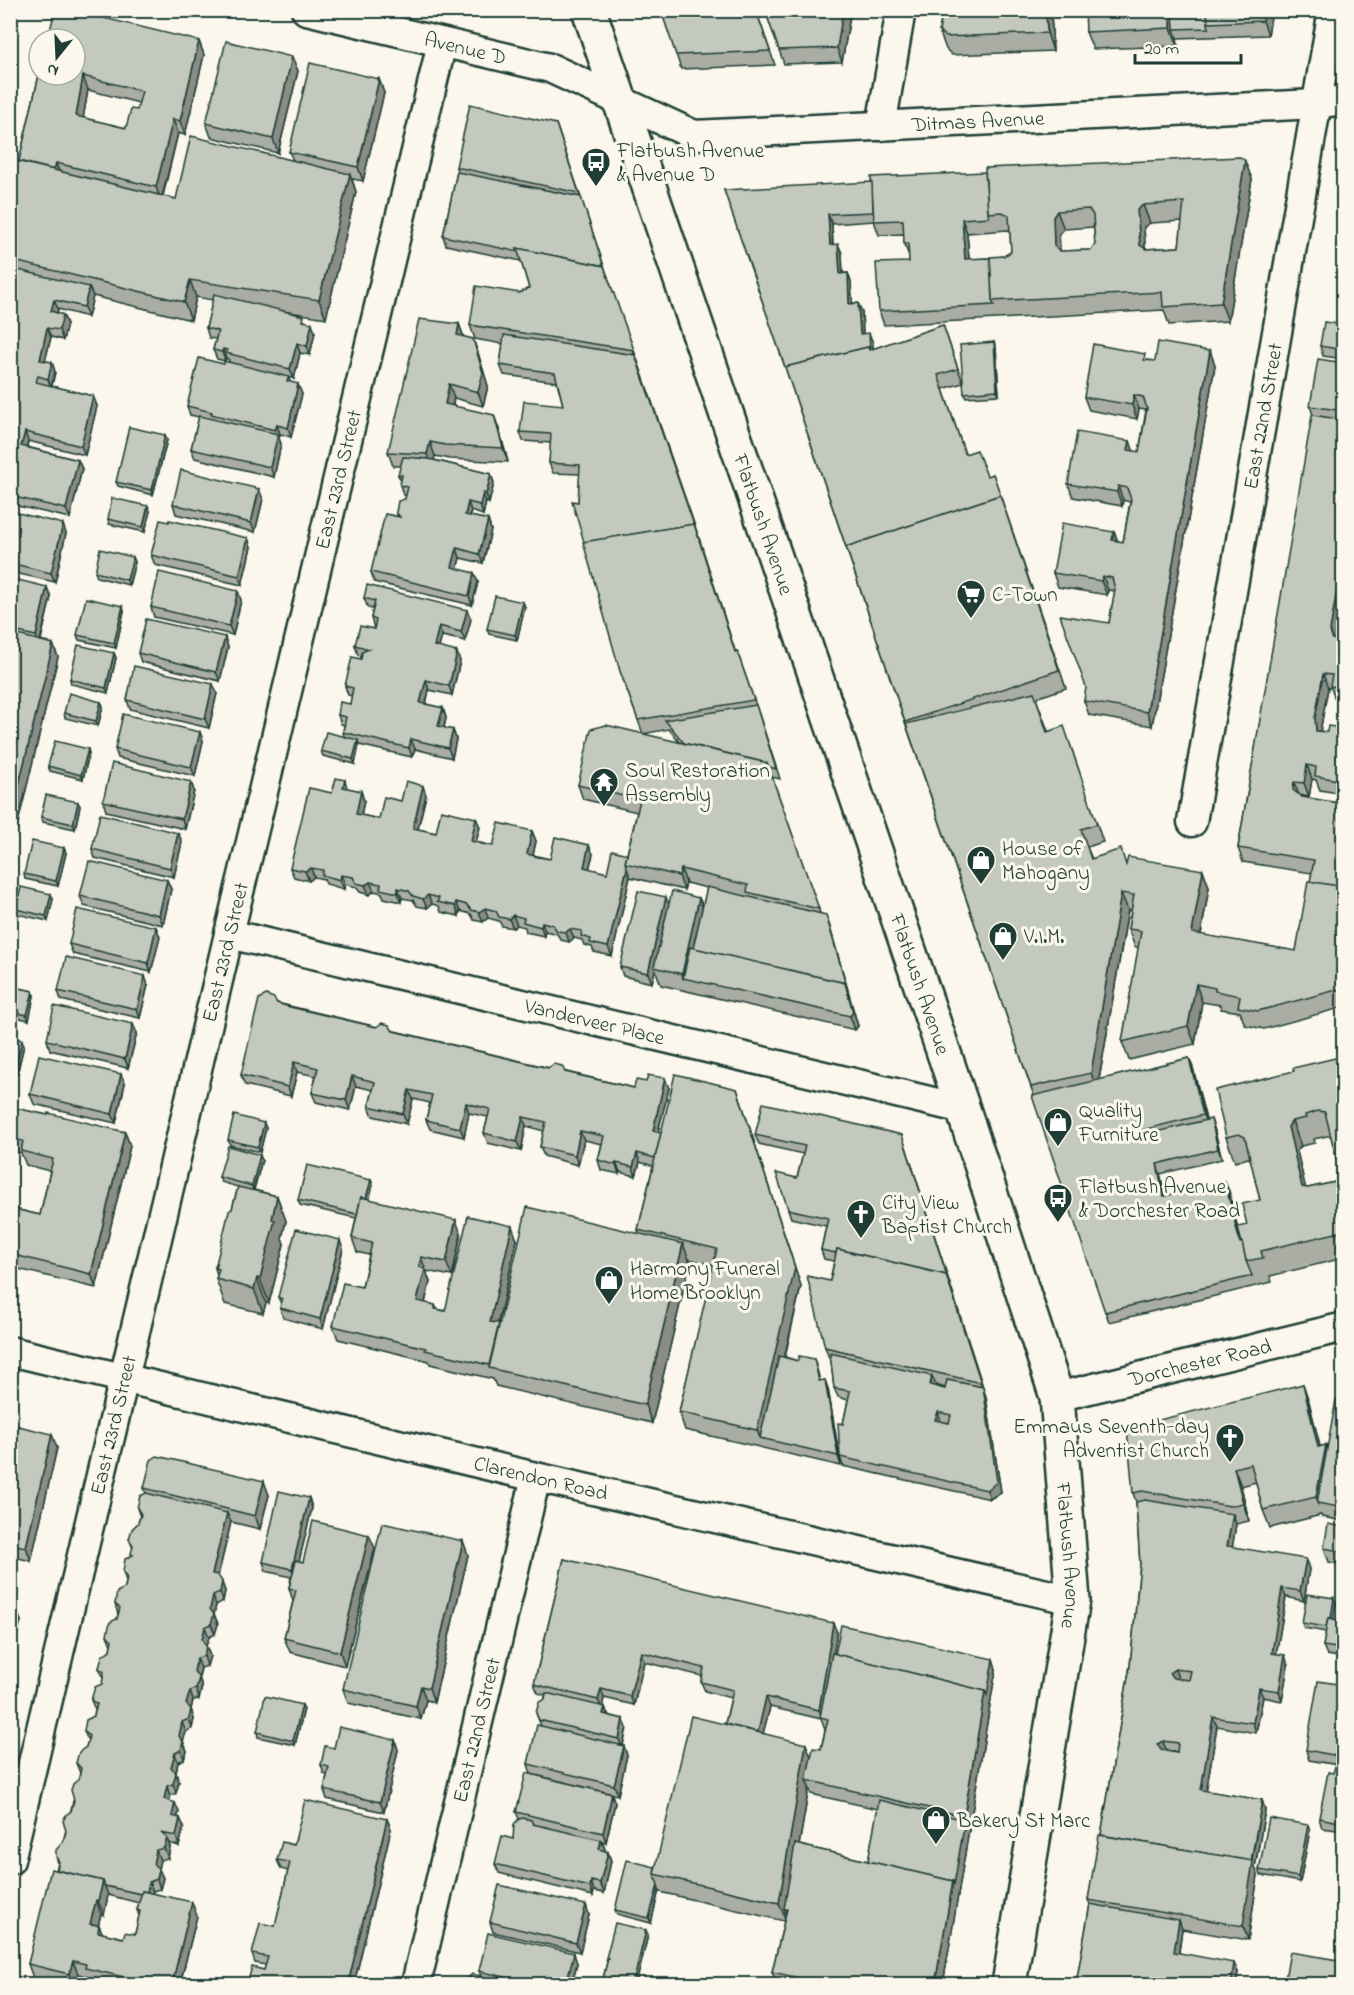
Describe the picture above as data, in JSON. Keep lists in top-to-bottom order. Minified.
{"streets":{"main road":["Flatbush Avenue"],"street":["Avenue D","Ditmas Avenue","East 22nd Street","East 23rd Street","Vanderveer Place","Dorchester Road","Clarendon Road"]},"crossings":[["Avenue D","Ditmas Avenue"],["Avenue D","East 23rd Street"],["Avenue D","Flatbush Avenue"],["Ditmas Avenue","East 22nd Street"],["Ditmas Avenue","Flatbush Avenue"],["East 22nd Street","Clarendon Road"],["East 23rd Street","Vanderveer Place"],["East 23rd Street","Clarendon Road"],["Flatbush Avenue","Vanderveer Place"],["Flatbush Avenue","Dorchester Road"],["Flatbush Avenue","Clarendon Road"]],"places":{"bus stop":["Flatbush Avenue & Avenue D","Flatbush Avenue & Dorchester Road"],"supermarket":["C-Town"],"temple":["Soul Restoration Assembly"],"shop":["House of Mahogany","V.I.M.","Quality Furniture","Harmony Funeral Home Brooklyn","Bakery St Marc"],"church":["City View Baptist Church","Emmaus Seventh-day Adventist Church"]},"scale_bar":"20 m","north":"bottom"}
